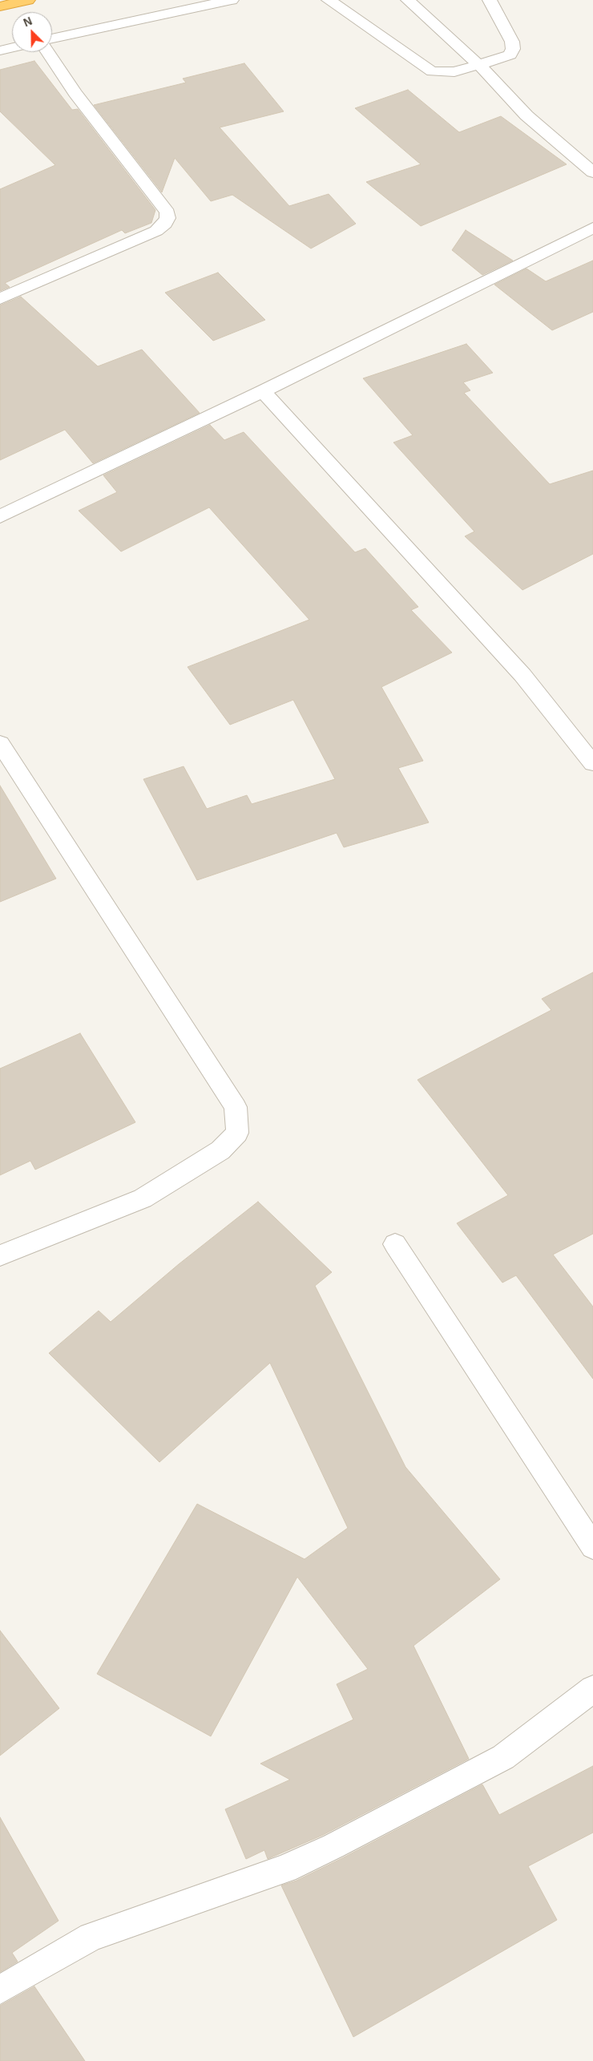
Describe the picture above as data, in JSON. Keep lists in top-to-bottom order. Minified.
{"north":"top left"}
